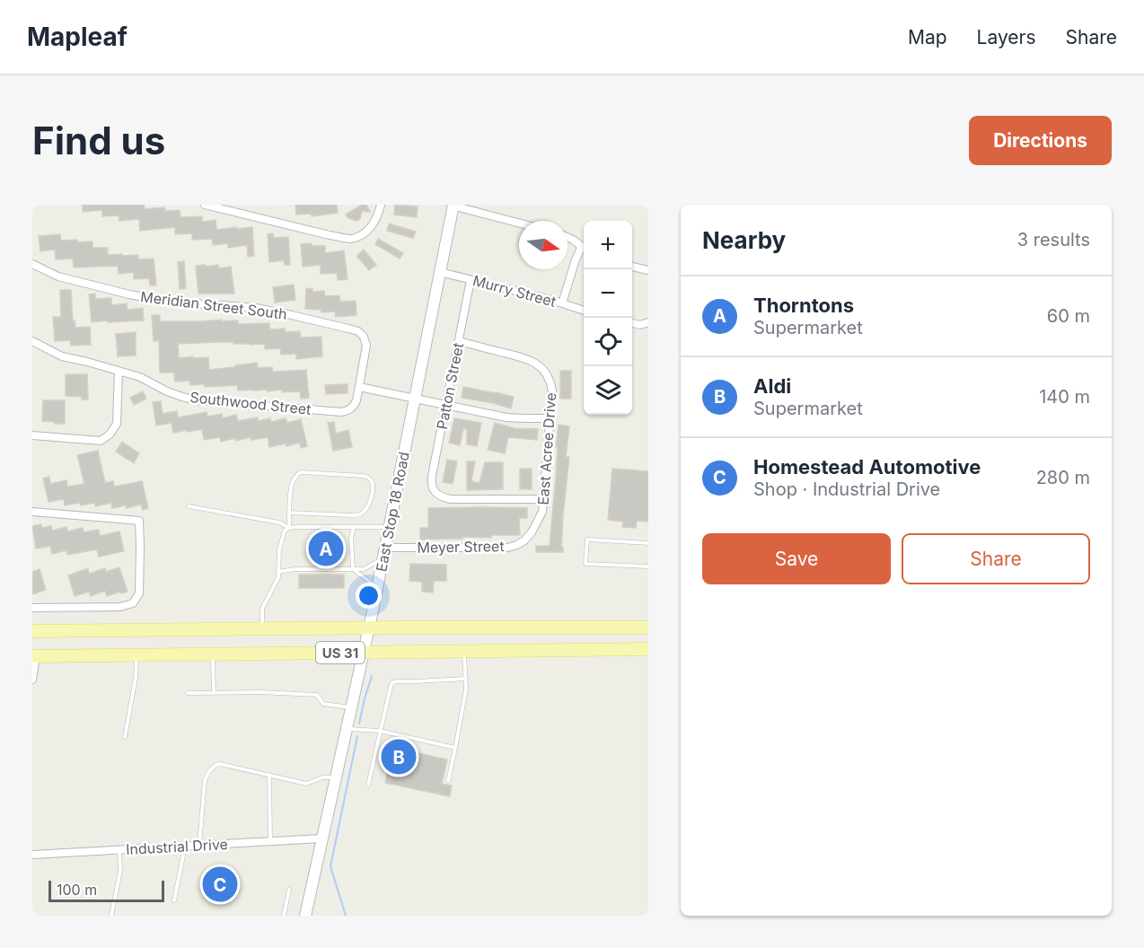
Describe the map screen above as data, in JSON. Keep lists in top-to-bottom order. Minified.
{"streets":{"main road":["US 31"],"street":["Murry Street","Meridian Street South","Patton Street","Southwood Street","East Acree Drive","East Stop 18 Road","Meyer Street","Industrial Drive"]},"crossings":[["Murry Street","Patton Street"],["Murry Street","East Stop 18 Road"],["Meridian Street South","Southwood Street"],["Patton Street","East Acree Drive"],["East Acree Drive","Meyer Street"],["East Stop 18 Road","Meyer Street"],["East Stop 18 Road","US 31"],["East Stop 18 Road","Industrial Drive"]],"scale_bar":"100 m","north":"right","page":{"header":"Mapleaf","nav":["Map","Layers","Share"],"buttons":["Directions",["Save","Share"]],"title":"Find us","heading":["Nearby","3 results"],"map_buttons":["+","−"],"list":[{"mark":"A","name":"Thorntons","note":"Supermarket","value":"60 m"},{"mark":"B","name":"Aldi","note":"Supermarket","value":"140 m"},{"mark":"C","name":"Homestead Automotive","note":"Shop · Industrial Drive","value":"280 m"}],"pins":["A","B","C"],"scale":"100 m"}}
